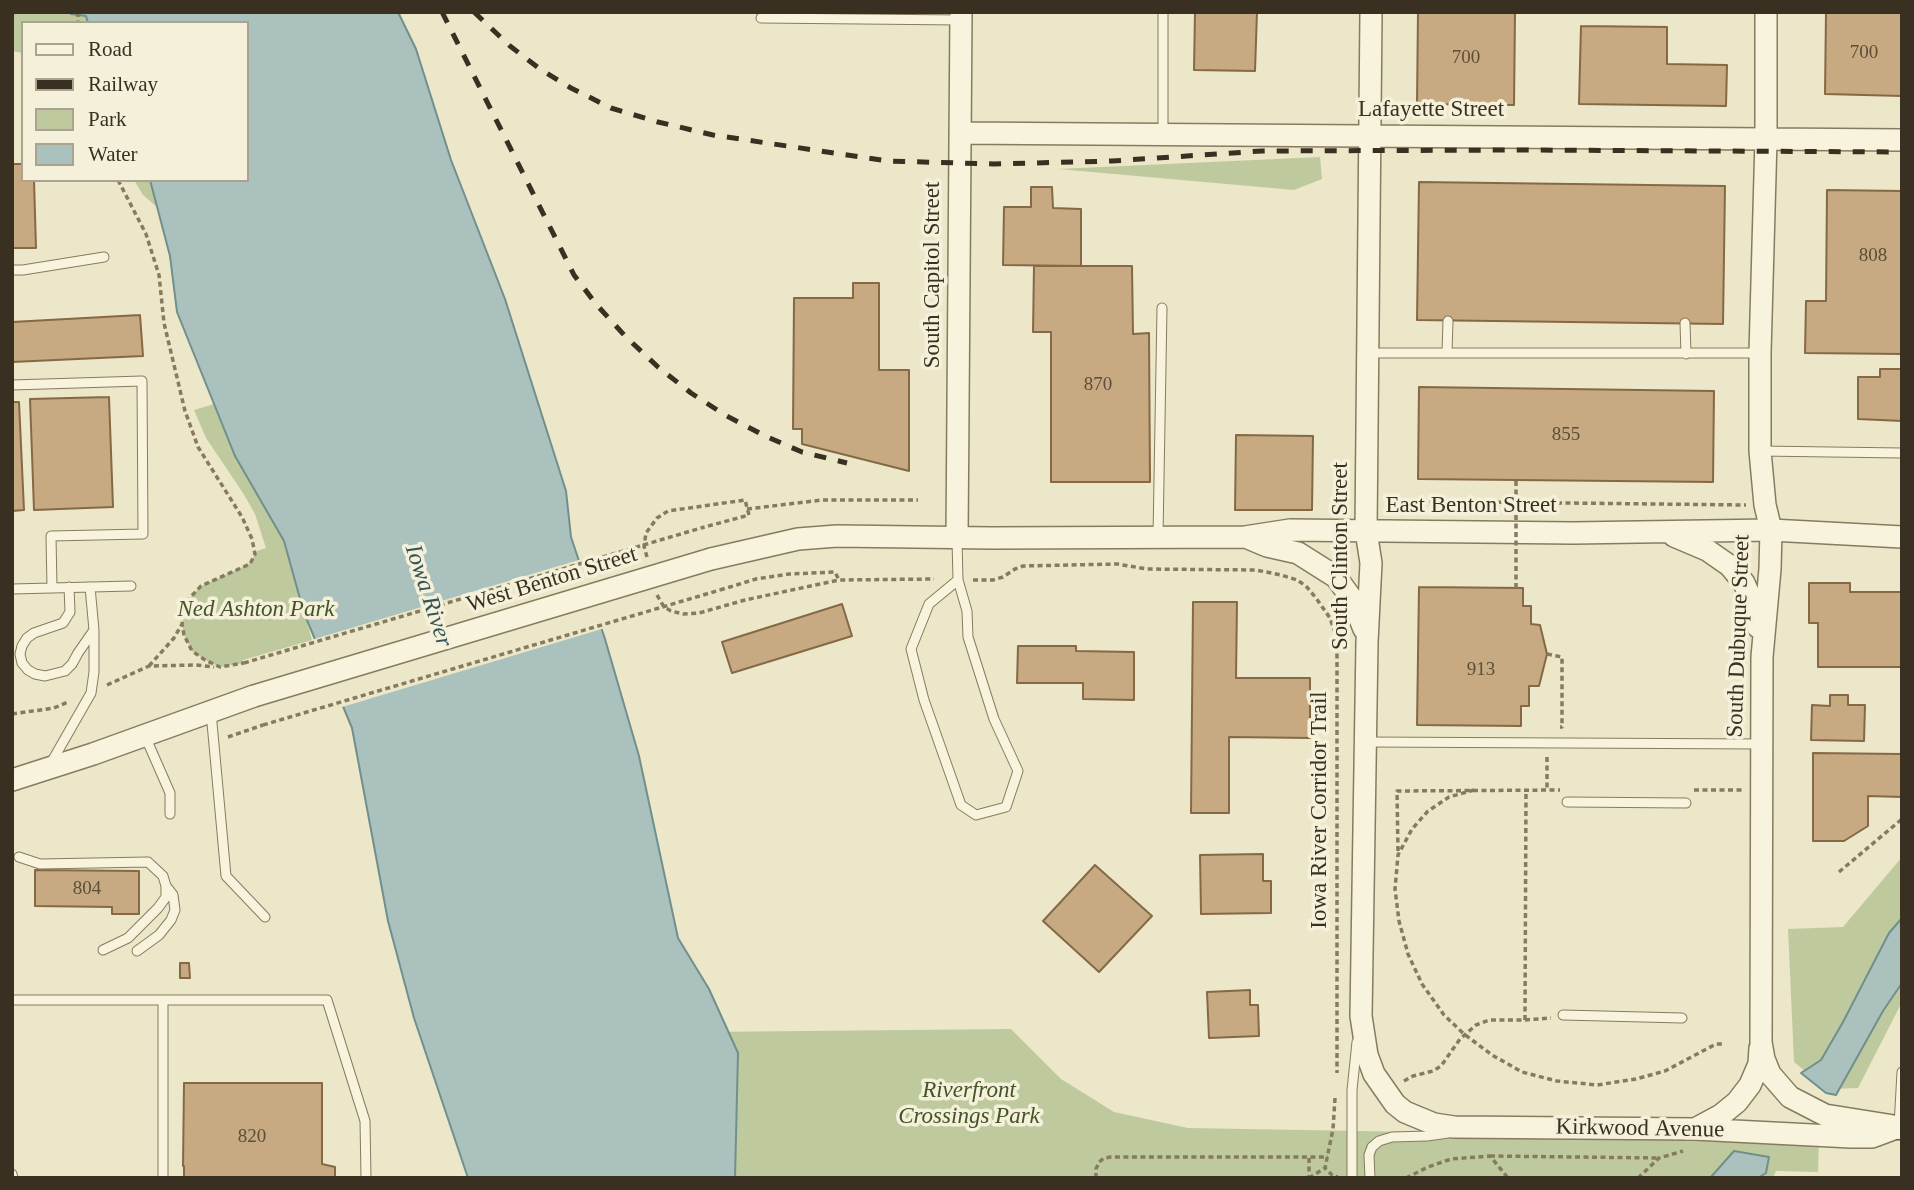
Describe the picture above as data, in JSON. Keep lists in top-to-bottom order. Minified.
{"streets":{"street":["Lafayette Street","South Capitol Street","East Benton Street","South Clinton Street","West Benton Street","South Dubuque Street","Kirkwood Avenue"],"path":["Iowa River Corridor Trail"]},"crossings":[["Lafayette Street","South Capitol Street"],["Lafayette Street","South Clinton Street"],["Lafayette Street","South Dubuque Street"],["South Capitol Street","East Benton Street"],["South Capitol Street","West Benton Street"],["East Benton Street","South Clinton Street"],["East Benton Street","West Benton Street"],["East Benton Street","South Dubuque Street"],["South Clinton Street","Kirkwood Avenue"],["South Dubuque Street","Kirkwood Avenue"]],"water":["Iowa River"],"parks":["Ned Ashton Park","Riverfront Crossings Park"],"house_numbers":["700","700","808","870","855","913","804","820"],"legend":["Road","Railway","Park","Water"]}
